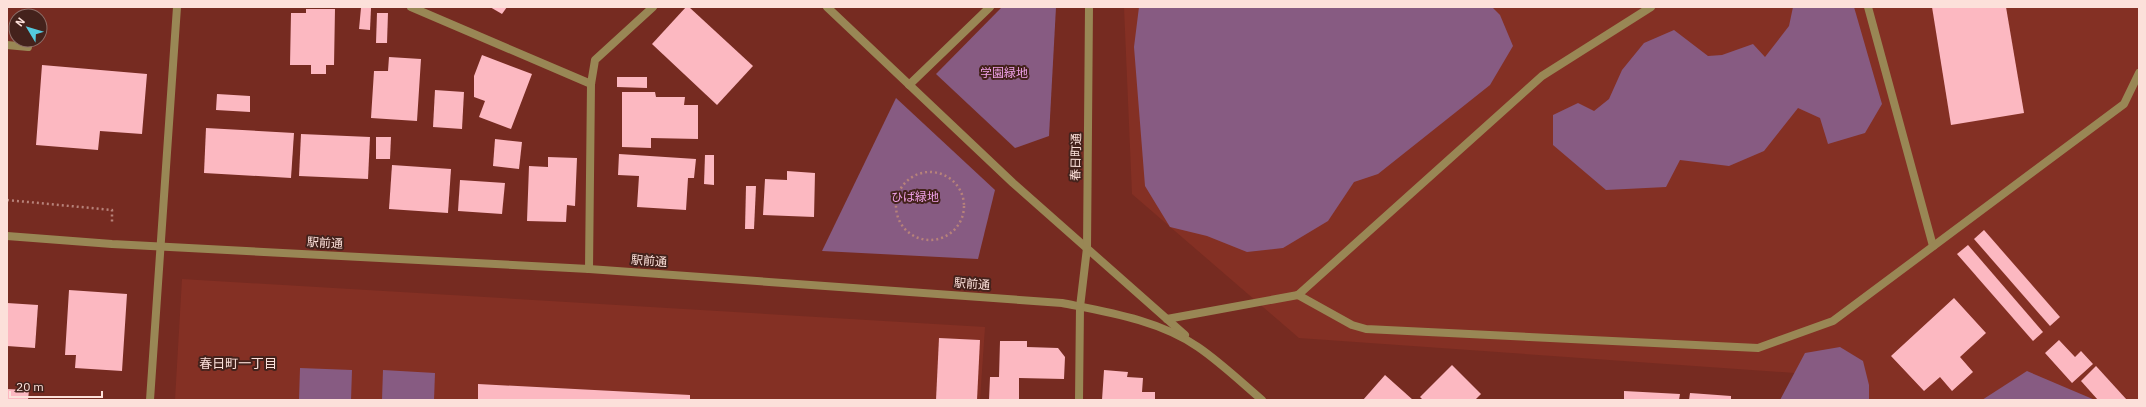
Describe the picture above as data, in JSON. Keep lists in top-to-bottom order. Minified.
{"streets":{"street":["春日町通","駅前通"]},"crossings":[["春日町通","駅前通"]],"districts":["春日町一丁目"],"parks":["学園緑地","ひば緑地"],"scale_bar":"20 m","north":"top left"}
